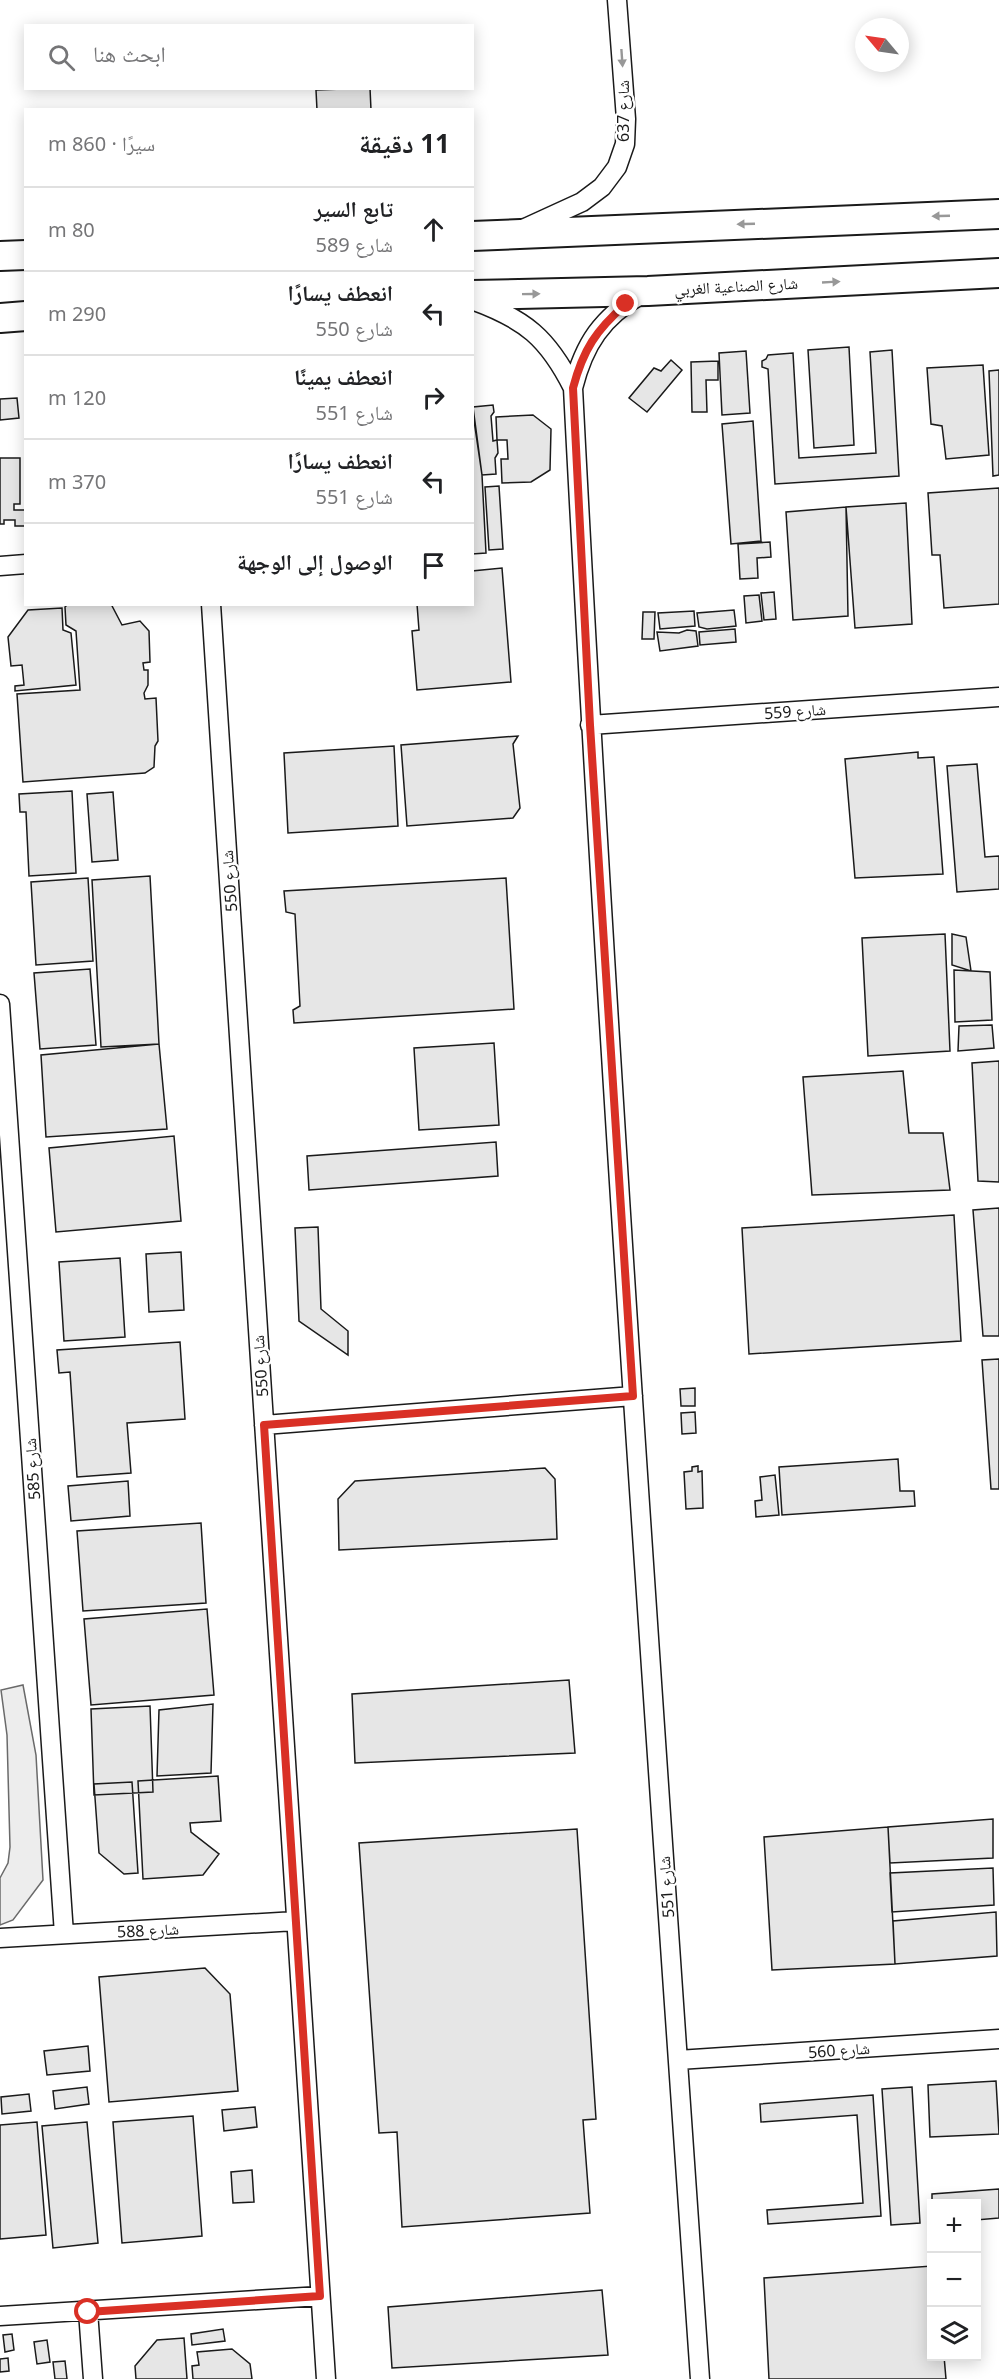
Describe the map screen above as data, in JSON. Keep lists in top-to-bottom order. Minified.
{"streets":{"main road":["شارع الصناعية الغربي"],"street":["شارع 637","شارع 559","شارع 550","شارع 585","شارع 551","شارع 588","شارع 560"]},"crossings":[["شارع الصناعية الغربي","شارع 551"],["شارع 559","شارع 551"],["شارع 550","شارع 588"],["شارع 585","شارع 588"],["شارع 551","شارع 560"]],"one_way":["شارع 637"],"north":"top left","page":{"search":"ابحث هنا","heading":["11 دقيقة","سيرًا · 860 m"],"list":[["تابع السير","شارع 589","80 m"],["انعطف يسارًا","شارع 550","290 m"],["انعطف يمينًا","شارع 551","120 m"],["انعطف يسارًا","شارع 551","370 m"],"الوصول إلى الوجهة"],"map_buttons":["+","−"]}}
